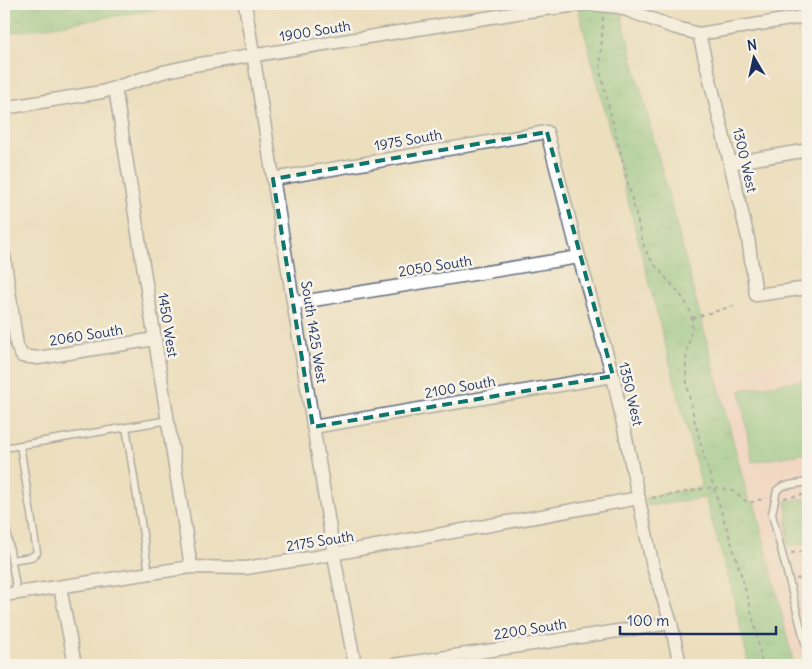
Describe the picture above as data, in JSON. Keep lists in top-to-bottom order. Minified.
{"streets":{"street":["1900 South","1975 South","1300 West","2050 South","1450 West","South 1425 West","2060 South","2100 South","1350 West","2175 South","2200 South"]},"crossings":[["1900 South","1300 West"],["1900 South","1450 West"],["1900 South","South 1425 West"],["1975 South","South 1425 West"],["1975 South","1350 West"],["2050 South","South 1425 West"],["2050 South","1350 West"],["1450 West","2060 South"],["1450 West","2175 South"],["South 1425 West","2100 South"],["South 1425 West","2175 South"],["2100 South","1350 West"],["1350 West","2175 South"],["1350 West","2200 South"]],"scale_bar":"100 m","north":"top"}
